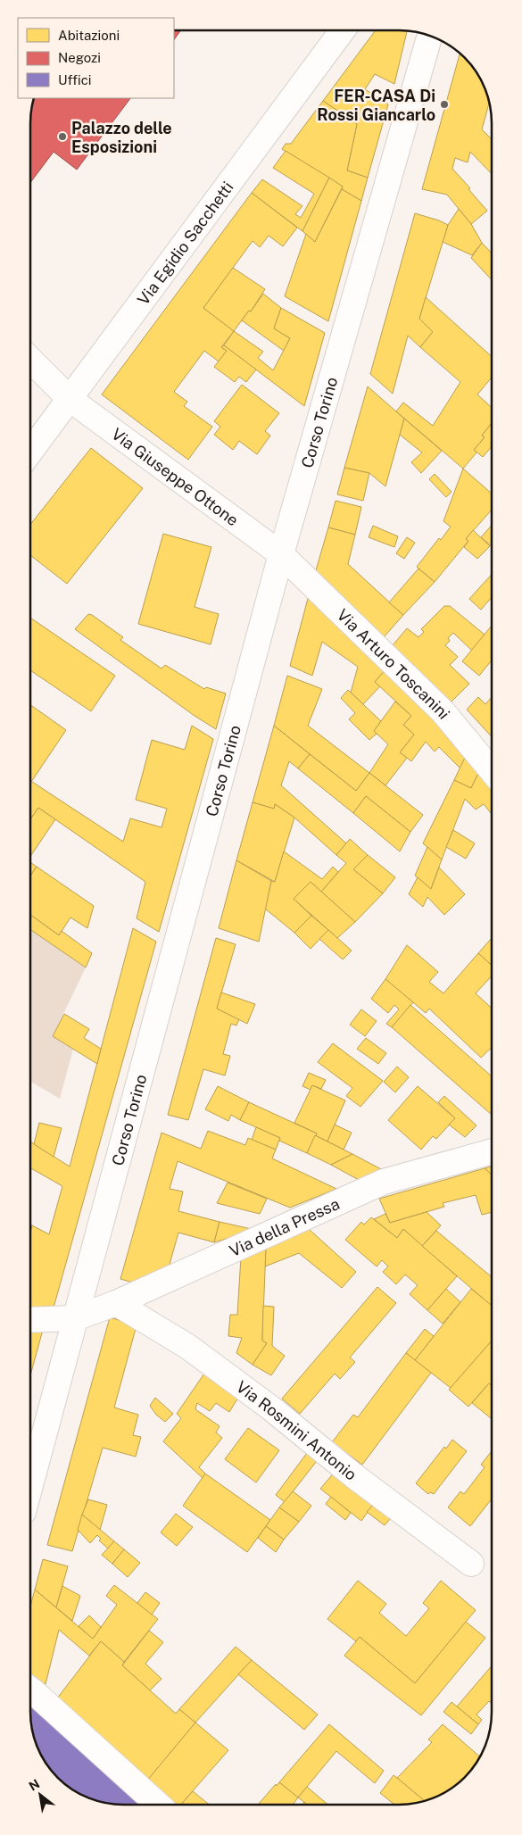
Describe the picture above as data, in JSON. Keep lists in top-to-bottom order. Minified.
{"streets":{"street":["Via Egidio Sacchetti","Corso Torino","Via Giuseppe Ottone","Via Arturo Toscanini","Via della Pressa","Via Rosmini Antonio"]},"crossings":[["Via Egidio Sacchetti","Via Giuseppe Ottone"],["Corso Torino","Via Giuseppe Ottone"],["Corso Torino","Via Arturo Toscanini"],["Corso Torino","Via della Pressa"],["Via Giuseppe Ottone","Via Arturo Toscanini"],["Via della Pressa","Via Rosmini Antonio"]],"places":["FER-CASA Di Rossi Giancarlo","Palazzo delle Esposizioni"],"legend":["Abitazioni","Negozi","Uffici"],"north":"top left"}
